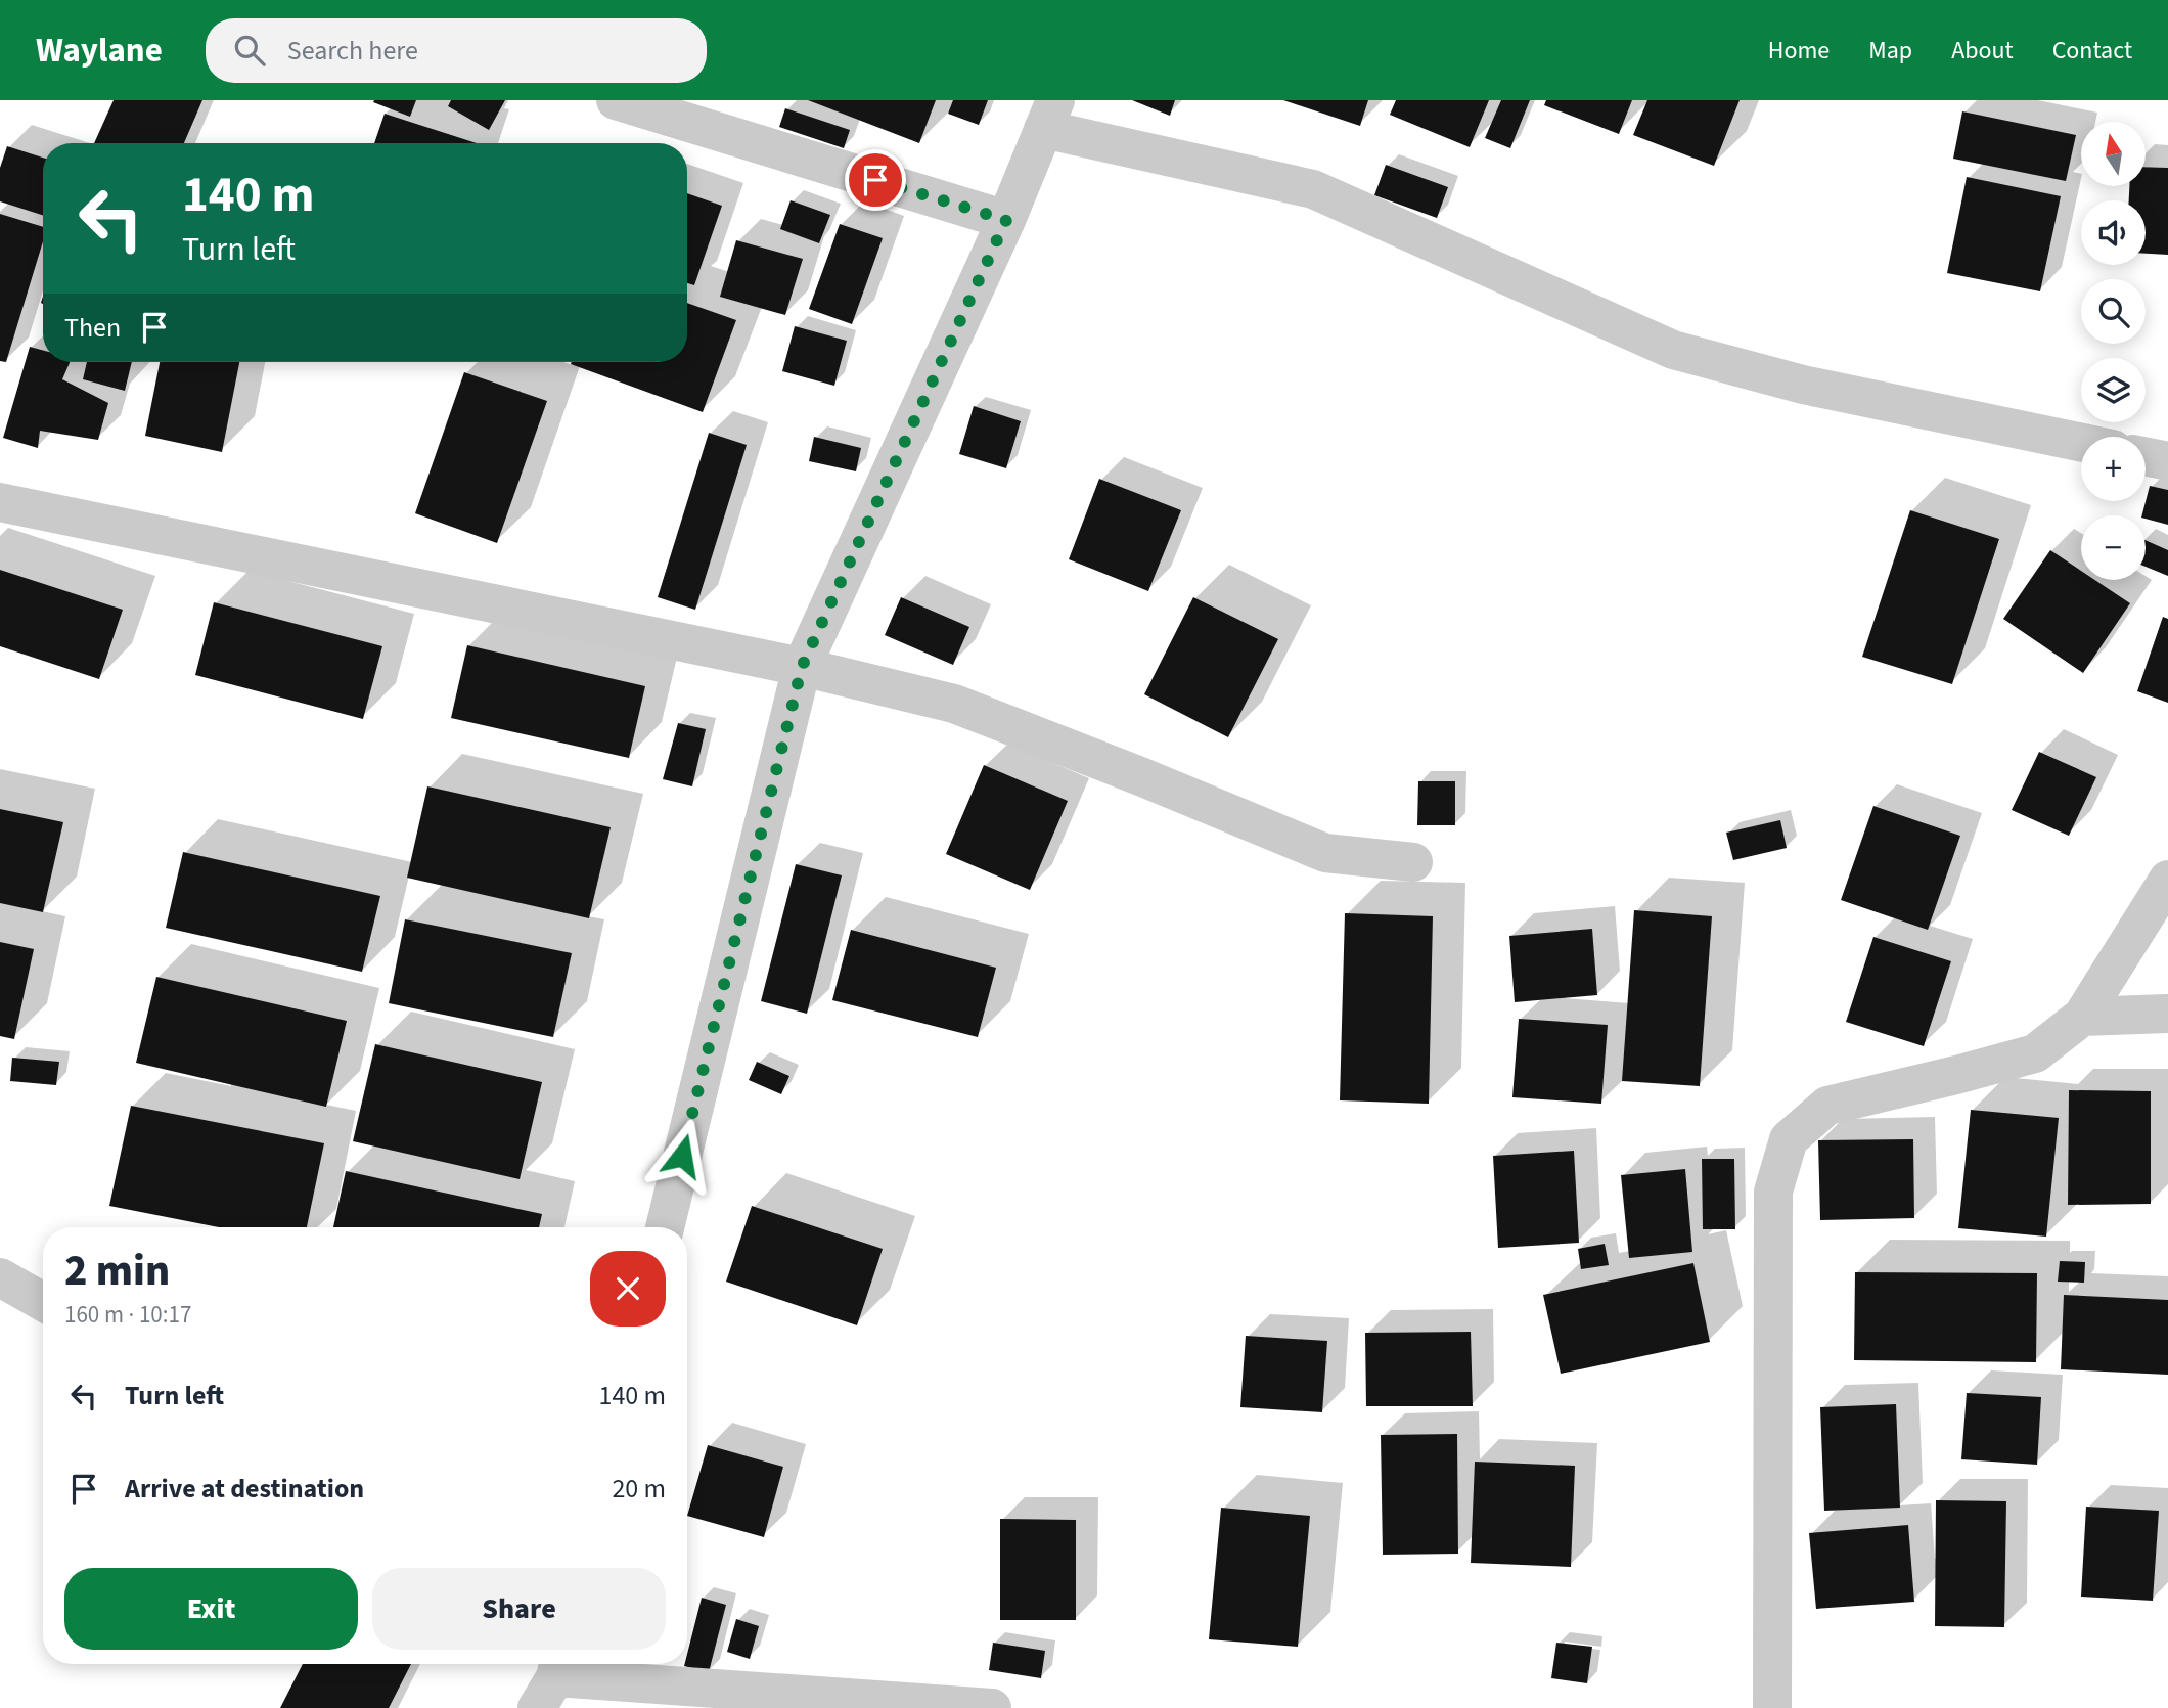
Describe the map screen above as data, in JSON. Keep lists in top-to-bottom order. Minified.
{"north":"top","page":{"header":"Waylane","search":"Search here","nav":["Home","Map","About","Contact"],"map_buttons":["+","−"],"turn":["140 m","Turn left"],"then":"Then","heading":["2 min","160 m · 10:17"],"list":[{"name":"Turn left","value":"140 m"},{"name":"Arrive at destination","value":"20 m"}],"buttons":["Exit","Share"]}}
